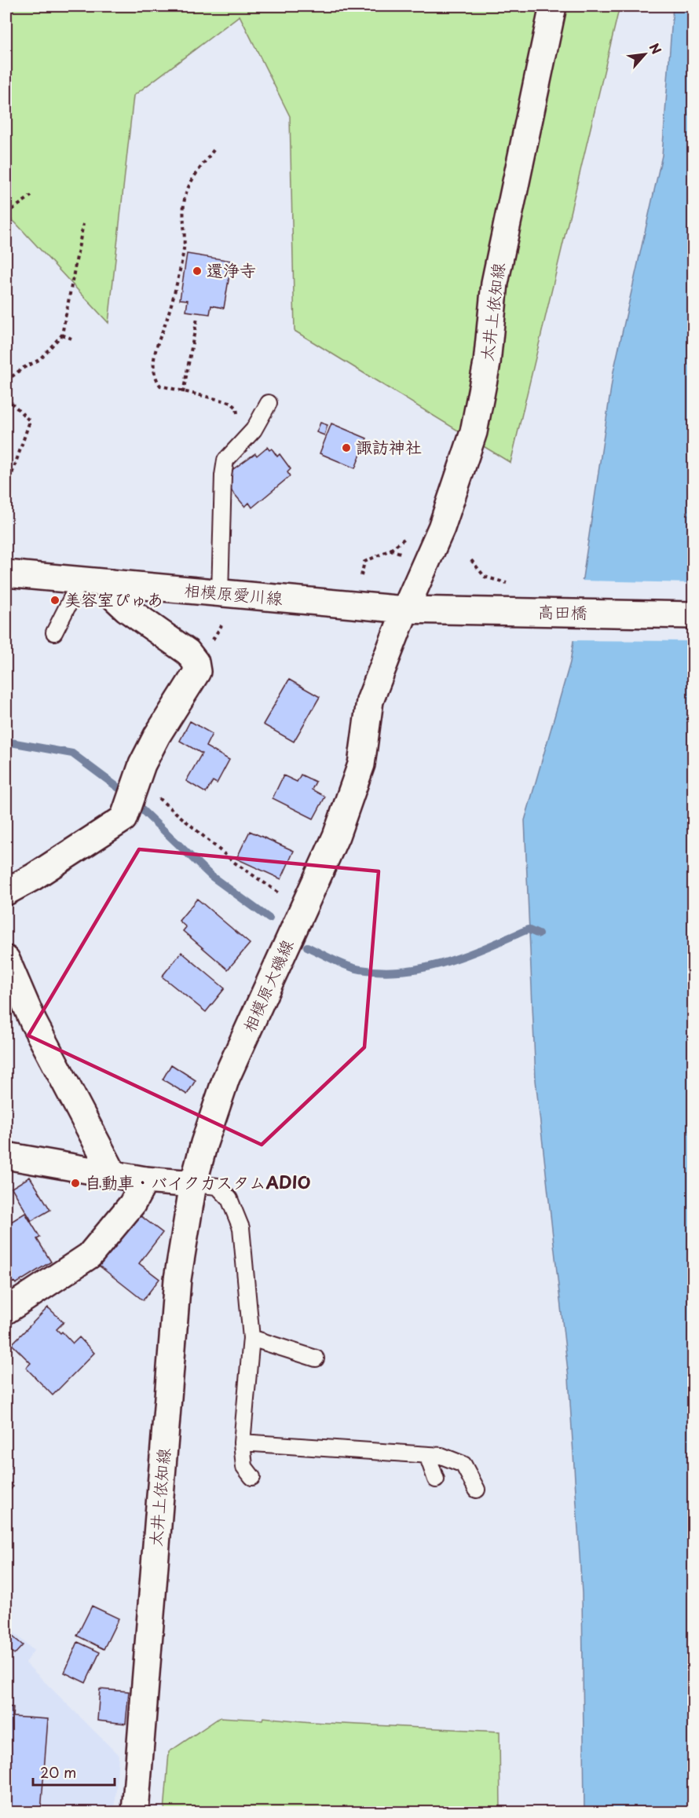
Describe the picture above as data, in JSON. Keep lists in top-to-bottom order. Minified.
{"streets":{"main road":["太井上依知線","相模原愛川線","高田橋","相模原大磯線"]},"crossings":[["太井上依知線","相模原愛川線"],["太井上依知線","相模原大磯線"],["相模原愛川線","高田橋"],["相模原愛川線","相模原大磯線"]],"places":["還浄寺","諏訪神社","美容室ぴゅあ","自動車・バイクカスタムADIO"],"scale_bar":"20 m","north":"top right"}
